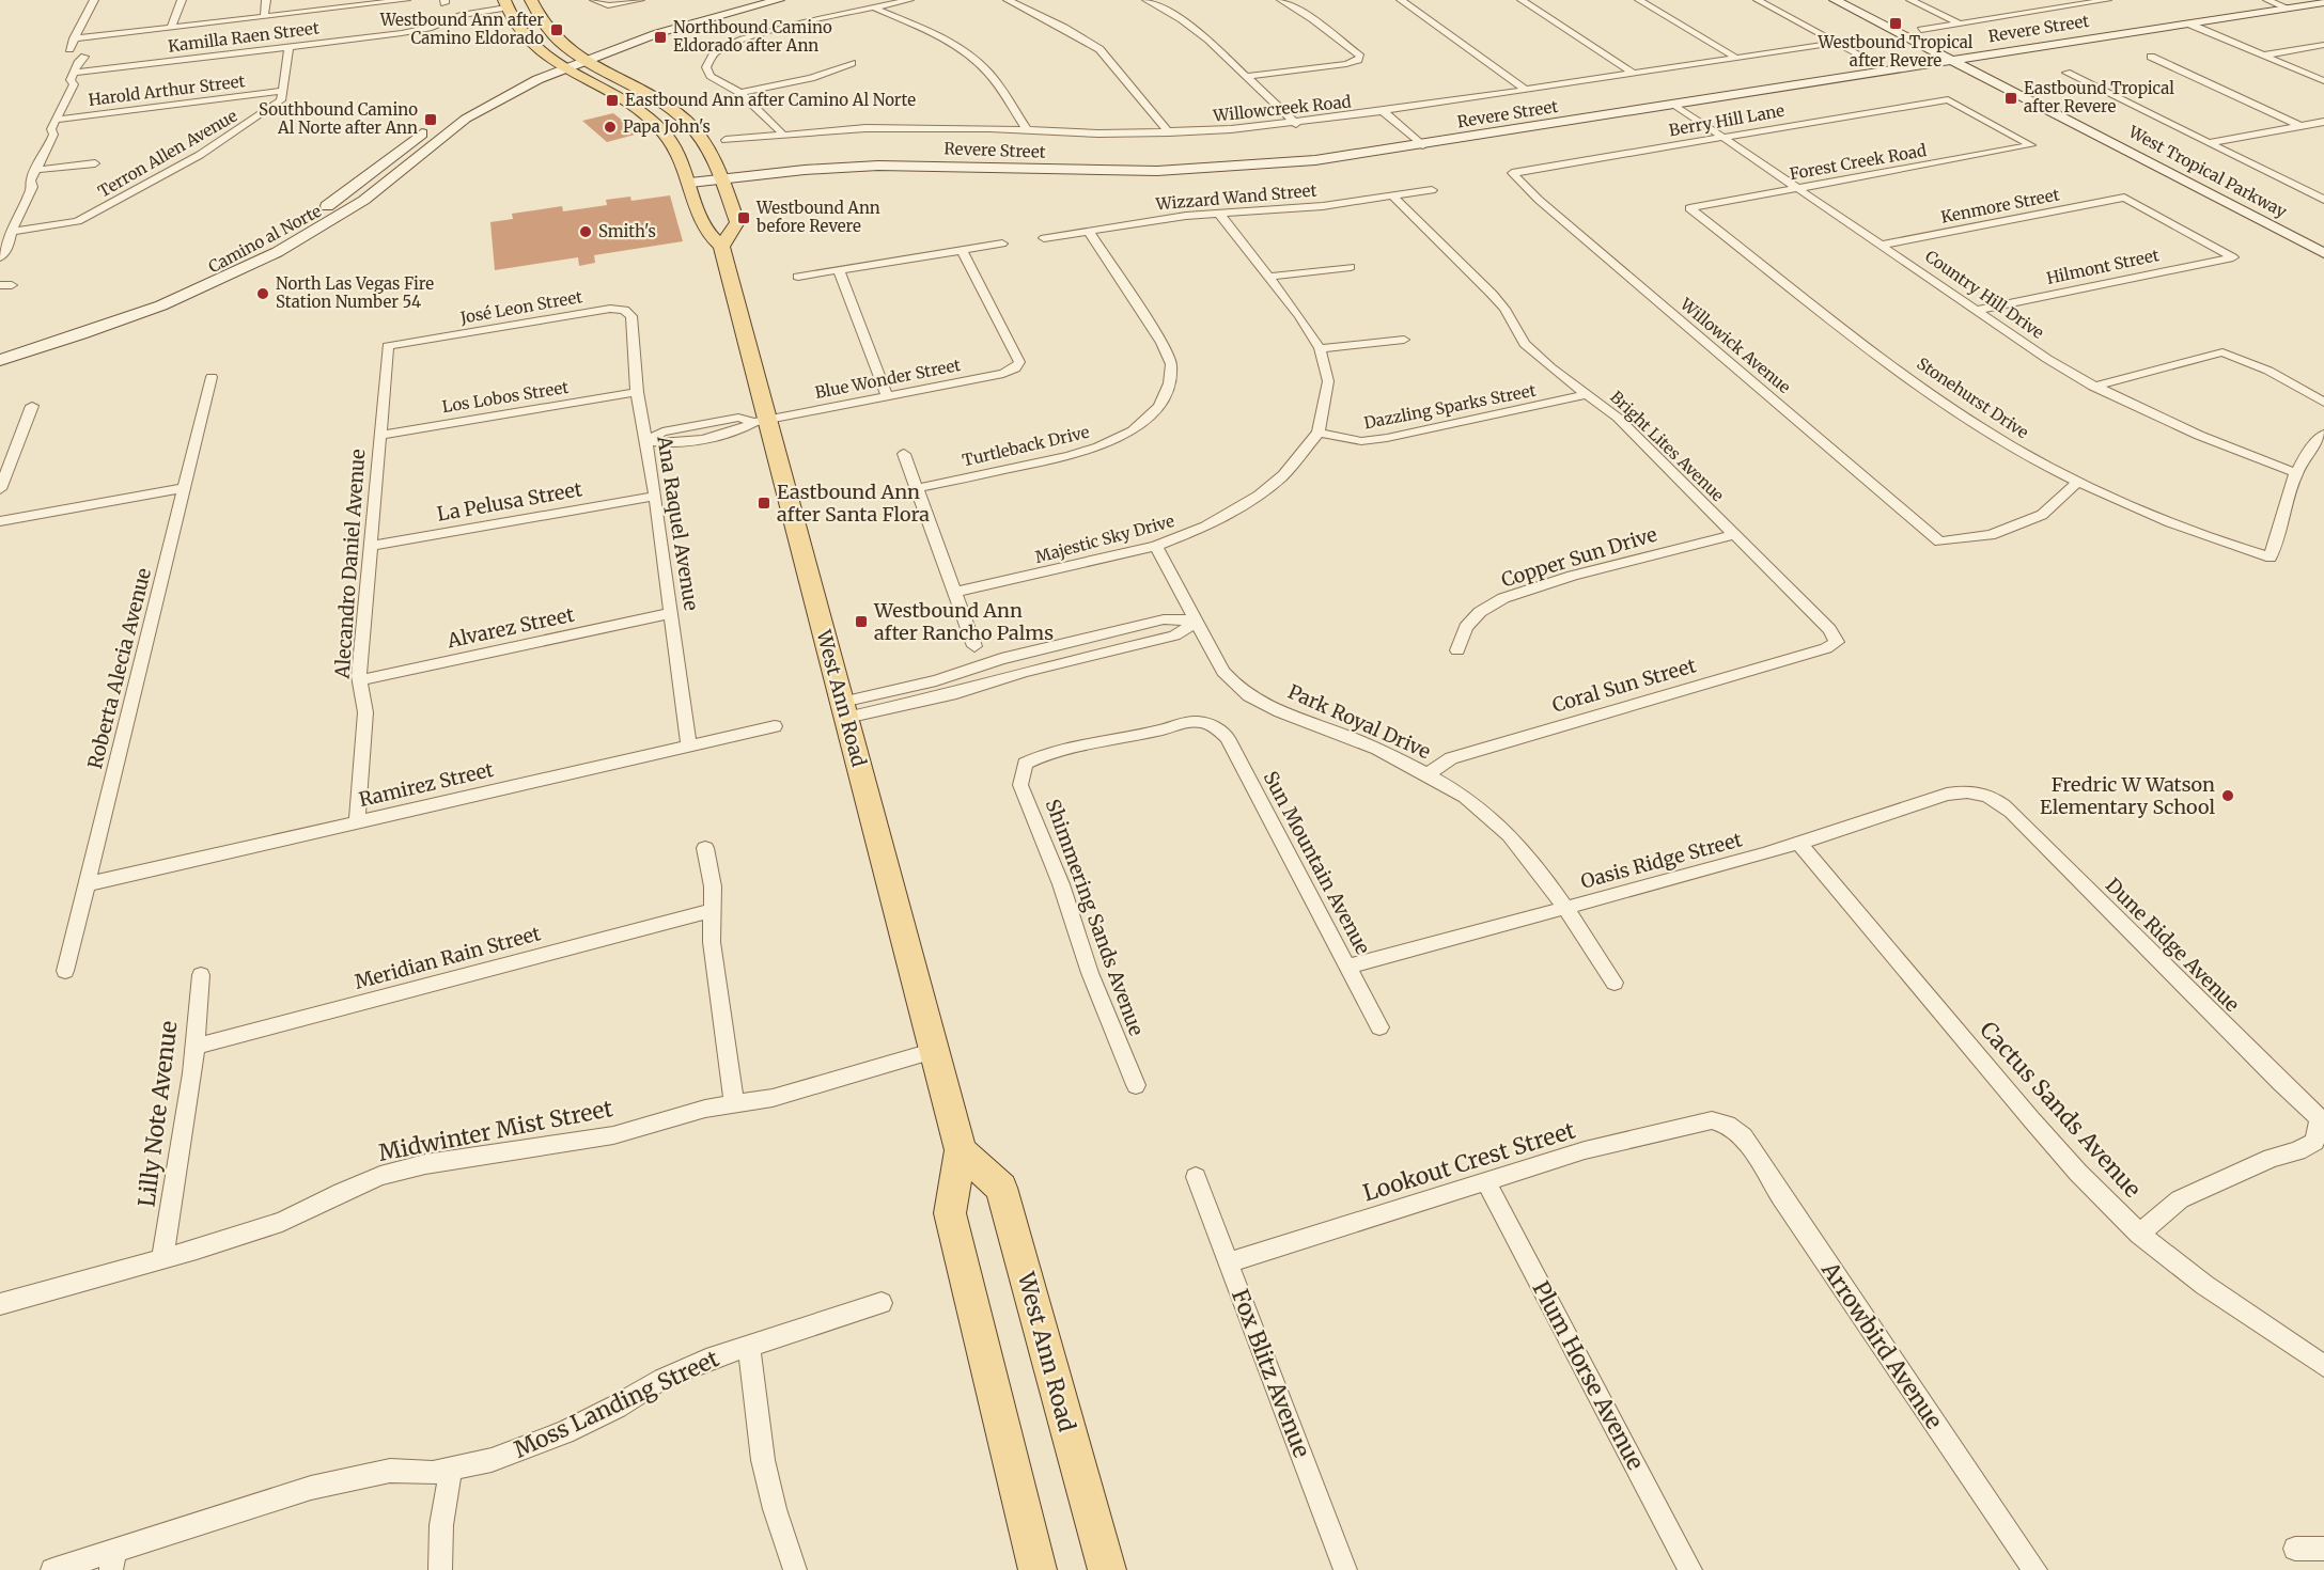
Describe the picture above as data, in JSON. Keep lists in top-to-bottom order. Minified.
{"streets":{"main road":["Revere Street","West Tropical Parkway","Camino al Norte","West Ann Road"],"street":["Kamilla Raen Street","Harold Arthur Street","Willowcreek Road","Berry Hill Lane","Terron Allen Avenue","Forest Creek Road","Wizzard Wand Street","Kenmore Street","Hilmont Street","Country Hill Drive","José Leon Street","Willowick Avenue","Blue Wonder Street","Los Lobos Street","Stonehurst Drive","Dazzling Sparks Street","Turtleback Drive","Bright Lites Avenue","La Pelusa Street","Ana Raquel Avenue","Majestic Sky Drive","Copper Sun Drive","Alecandro Daniel Avenue","Alvarez Street","Roberta Alecia Avenue","Coral Sun Street","Park Royal Drive","Ramirez Street","Oasis Ridge Street","Sun Mountain Avenue","Shimmering Sands Avenue","Dune Ridge Avenue","Meridian Rain Street","Cactus Sands Avenue","Lilly Note Avenue","Midwinter Mist Street","Lookout Crest Street","Arrowbird Avenue","Fox Blitz Avenue","Plum Horse Avenue","Moss Landing Street"]},"crossings":[["Revere Street","West Tropical Parkway"],["Revere Street","Country Hill Drive"],["Revere Street","West Ann Road"],["Kamilla Raen Street","West Ann Road"],["Harold Arthur Street","Terron Allen Avenue"],["Berry Hill Lane","Forest Creek Road"],["Berry Hill Lane","Country Hill Drive"],["Berry Hill Lane","Willowick Avenue"],["Forest Creek Road","Country Hill Drive"],["Forest Creek Road","Stonehurst Drive"],["Wizzard Wand Street","Turtleback Drive"],["Wizzard Wand Street","Bright Lites Avenue"],["Wizzard Wand Street","Majestic Sky Drive"],["Kenmore Street","Hilmont Street"],["Kenmore Street","Country Hill Drive"],["Camino al Norte","West Ann Road"],["Hilmont Street","Country Hill Drive"],["Country Hill Drive","Stonehurst Drive"],["José Leon Street","Ana Raquel Avenue"],["José Leon Street","Alecandro Daniel Avenue"],["Willowick Avenue","Stonehurst Drive"],["Blue Wonder Street","Ana Raquel Avenue"],["Blue Wonder Street","West Ann Road"],["Los Lobos Street","Ana Raquel Avenue"],["Los Lobos Street","Alecandro Daniel Avenue"],["Dazzling Sparks Street","Bright Lites Avenue"],["Dazzling Sparks Street","Majestic Sky Drive"],["Bright Lites Avenue","Copper Sun Drive"],["Bright Lites Avenue","Coral Sun Street"],["La Pelusa Street","Ana Raquel Avenue"],["La Pelusa Street","Alecandro Daniel Avenue"],["Ana Raquel Avenue","Alvarez Street"],["Ana Raquel Avenue","Ramirez Street"],["Majestic Sky Drive","Park Royal Drive"],["Alecandro Daniel Avenue","Alvarez Street"],["Alecandro Daniel Avenue","Ramirez Street"],["Roberta Alecia Avenue","Ramirez Street"],["Coral Sun Street","Park Royal Drive"],["West Ann Road","Midwinter Mist Street"],["Park Royal Drive","Oasis Ridge Street"],["Oasis Ridge Street","Sun Mountain Avenue"],["Oasis Ridge Street","Dune Ridge Avenue"],["Oasis Ridge Street","Cactus Sands Avenue"],["Sun Mountain Avenue","Shimmering Sands Avenue"],["Dune Ridge Avenue","Cactus Sands Avenue"],["Meridian Rain Street","Lilly Note Avenue"],["Lilly Note Avenue","Midwinter Mist Street"],["Lookout Crest Street","Arrowbird Avenue"],["Lookout Crest Street","Fox Blitz Avenue"],["Lookout Crest Street","Plum Horse Avenue"]],"places":{"transit":["Westbound Tropical after Revere","Westbound Ann after Camino Eldorado","Northbound Camino Eldorado after Ann","Eastbound Tropical after Revere","Eastbound Ann after Camino Al Norte","Southbound Camino Al Norte after Ann","Westbound Ann before Revere","Eastbound Ann after Santa Flora","Westbound Ann after Rancho Palms"],"other":["Papa John's","Smith's","North Las Vegas Fire Station Number 54","Fredric W Watson Elementary School"]}}
